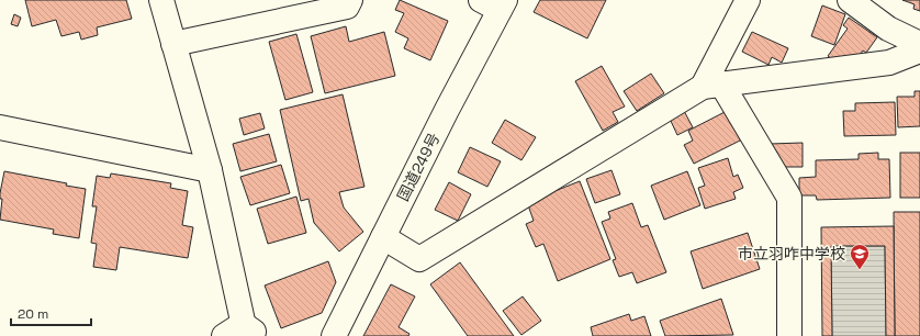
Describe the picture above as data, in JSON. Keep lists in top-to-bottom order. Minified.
{"streets":{"main road":["国道249号"]},"places":{"school or university":["市立羽咋中学校"]},"scale_bar":"20 m"}
